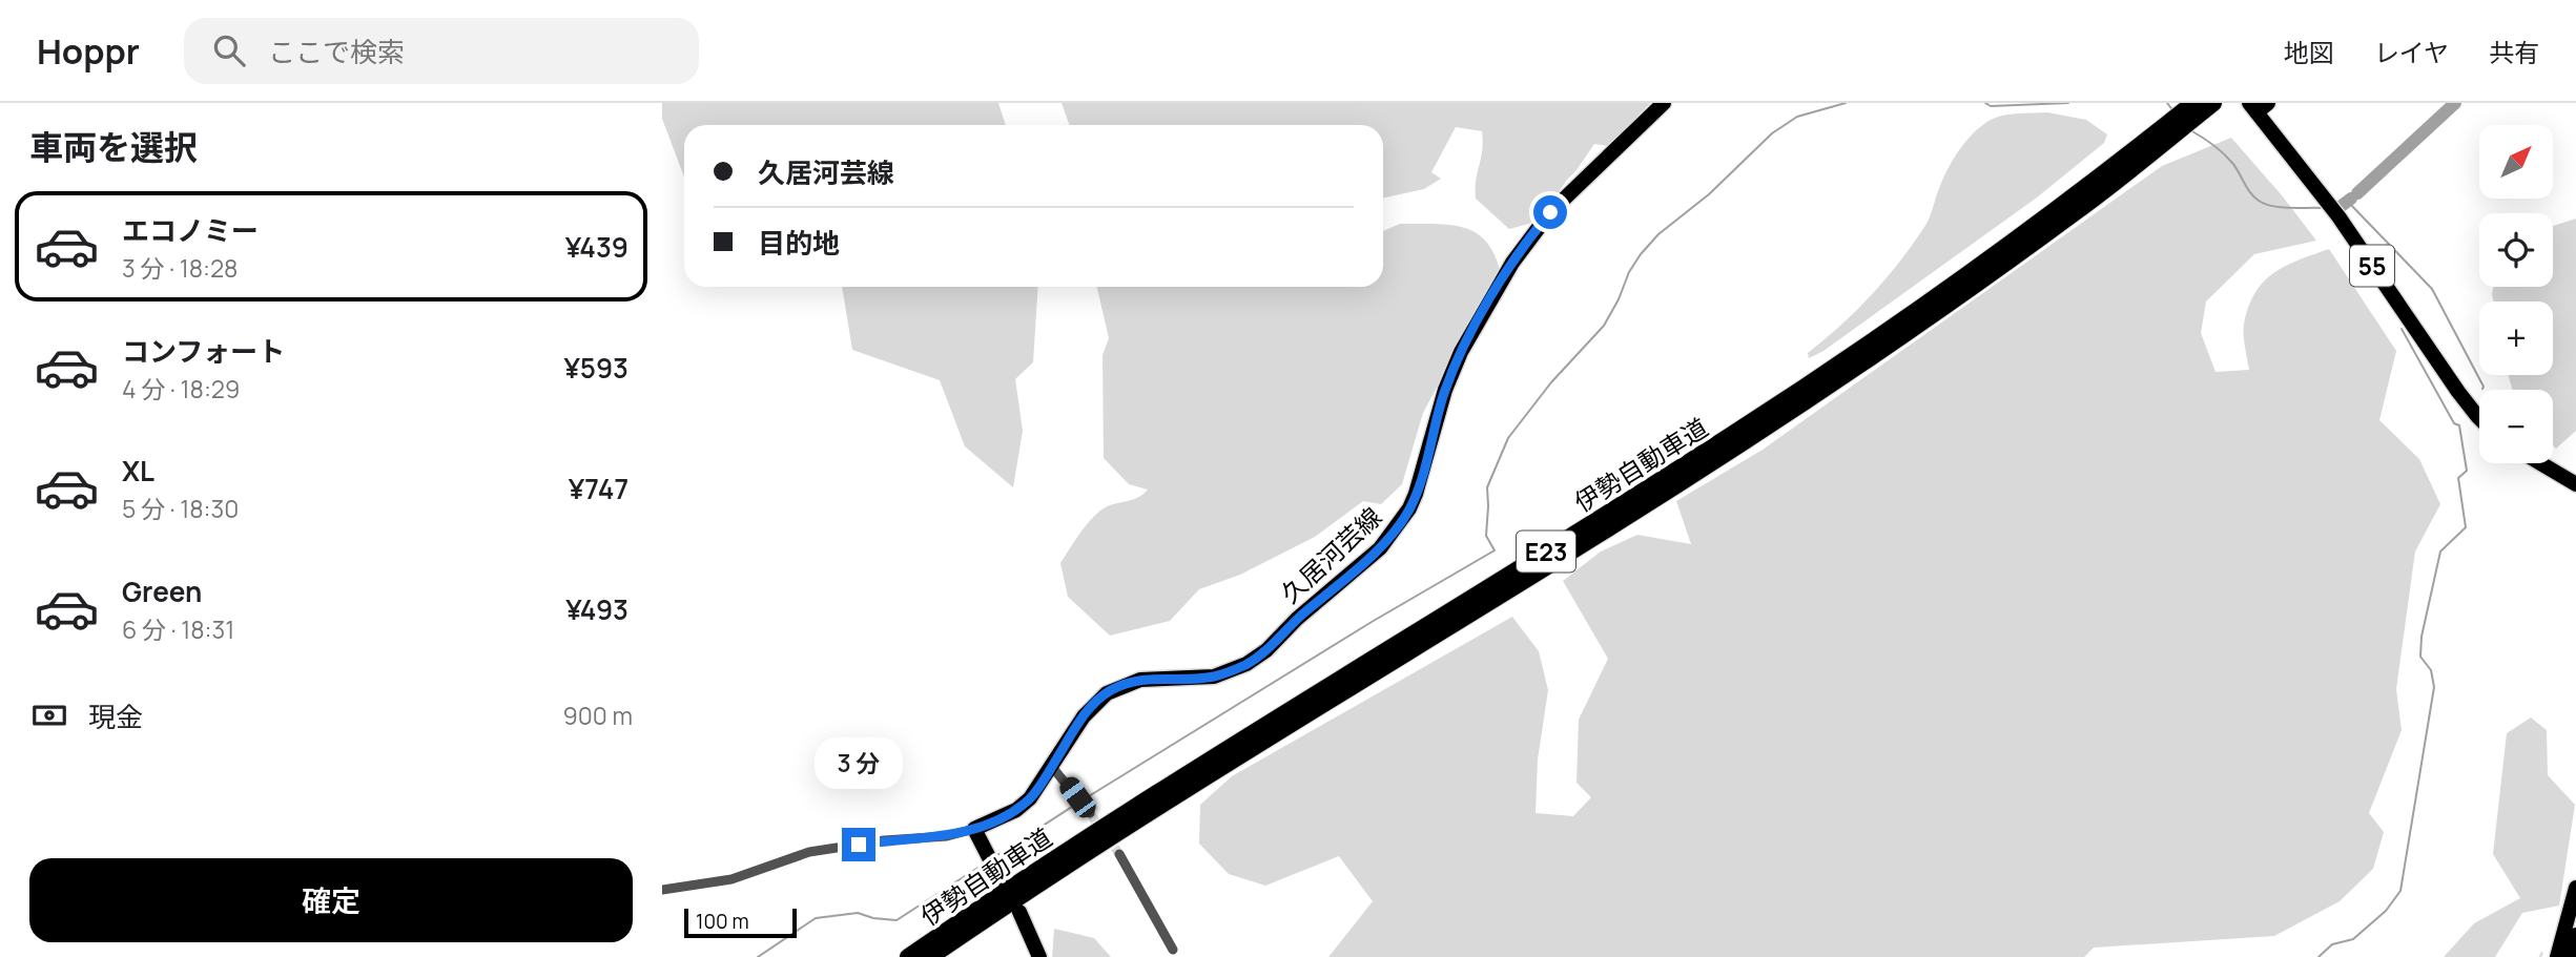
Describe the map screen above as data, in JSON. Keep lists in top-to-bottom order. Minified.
{"streets":{"highway":["伊勢自動車道","E23"],"main road":["55","久居河芸線"]},"scale_bar":"100 m","north":"top right","page":{"header":"Hoppr","search":"ここで検索","nav":["地図","レイヤ","共有"],"heading":"車両を選択","map_buttons":["+","−"],"banner":["久居河芸線","目的地"],"list":[{"name":"エコノミー","note":"3 分 · 18:28","value":"¥439"},{"name":"コンフォート","note":"4 分 · 18:29","value":"¥593"},{"name":"XL","note":"5 分 · 18:30","value":"¥747"},{"name":"Green","note":"6 分 · 18:31","value":"¥493"}],"pay":["現金","900 m"],"bubble":"3 分","buttons":"確定","scale":"100 m"}}
